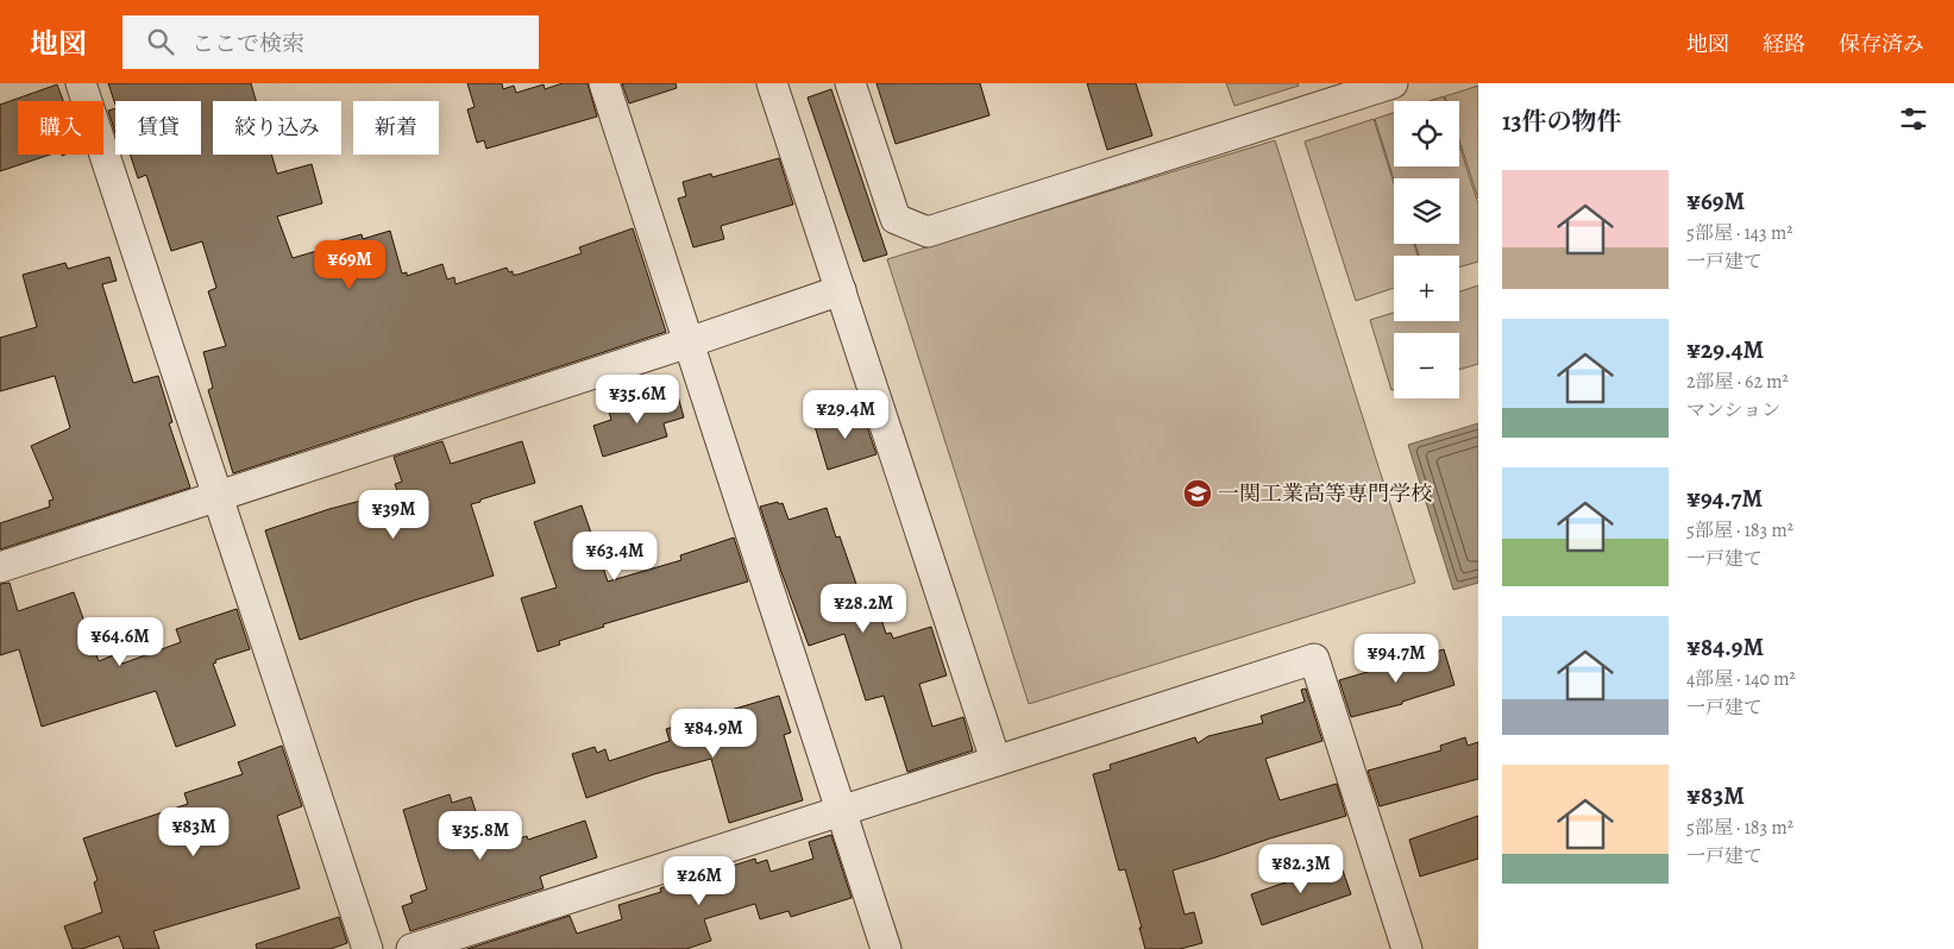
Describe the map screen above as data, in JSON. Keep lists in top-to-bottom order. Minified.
{"places":{"school or university":["一関工業高等専門学校"]},"page":{"header":"地図","search":"ここで検索","nav":["地図","経路","保存済み"],"heading":"13件の物件","map_buttons":["+","−"],"chip":["購入","賃貸","絞り込み","新着"],"list":[{"name":"¥69M","note":"5部屋 · 143 m² · 一戸建て"},{"name":"¥29.4M","note":"2部屋 · 62 m² · マンション"},{"name":"¥94.7M","note":"5部屋 · 183 m² · 一戸建て"},{"name":"¥84.9M","note":"4部屋 · 140 m² · 一戸建て"},{"name":"¥83M","note":"5部屋 · 183 m² · 一戸建て"}],"price":["¥69M","¥35.6M","¥29.4M","¥39M","¥63.4M","¥28.2M","¥64.6M","¥94.7M","¥84.9M","¥83M","¥35.8M","¥82.3M","¥26M"]}}
